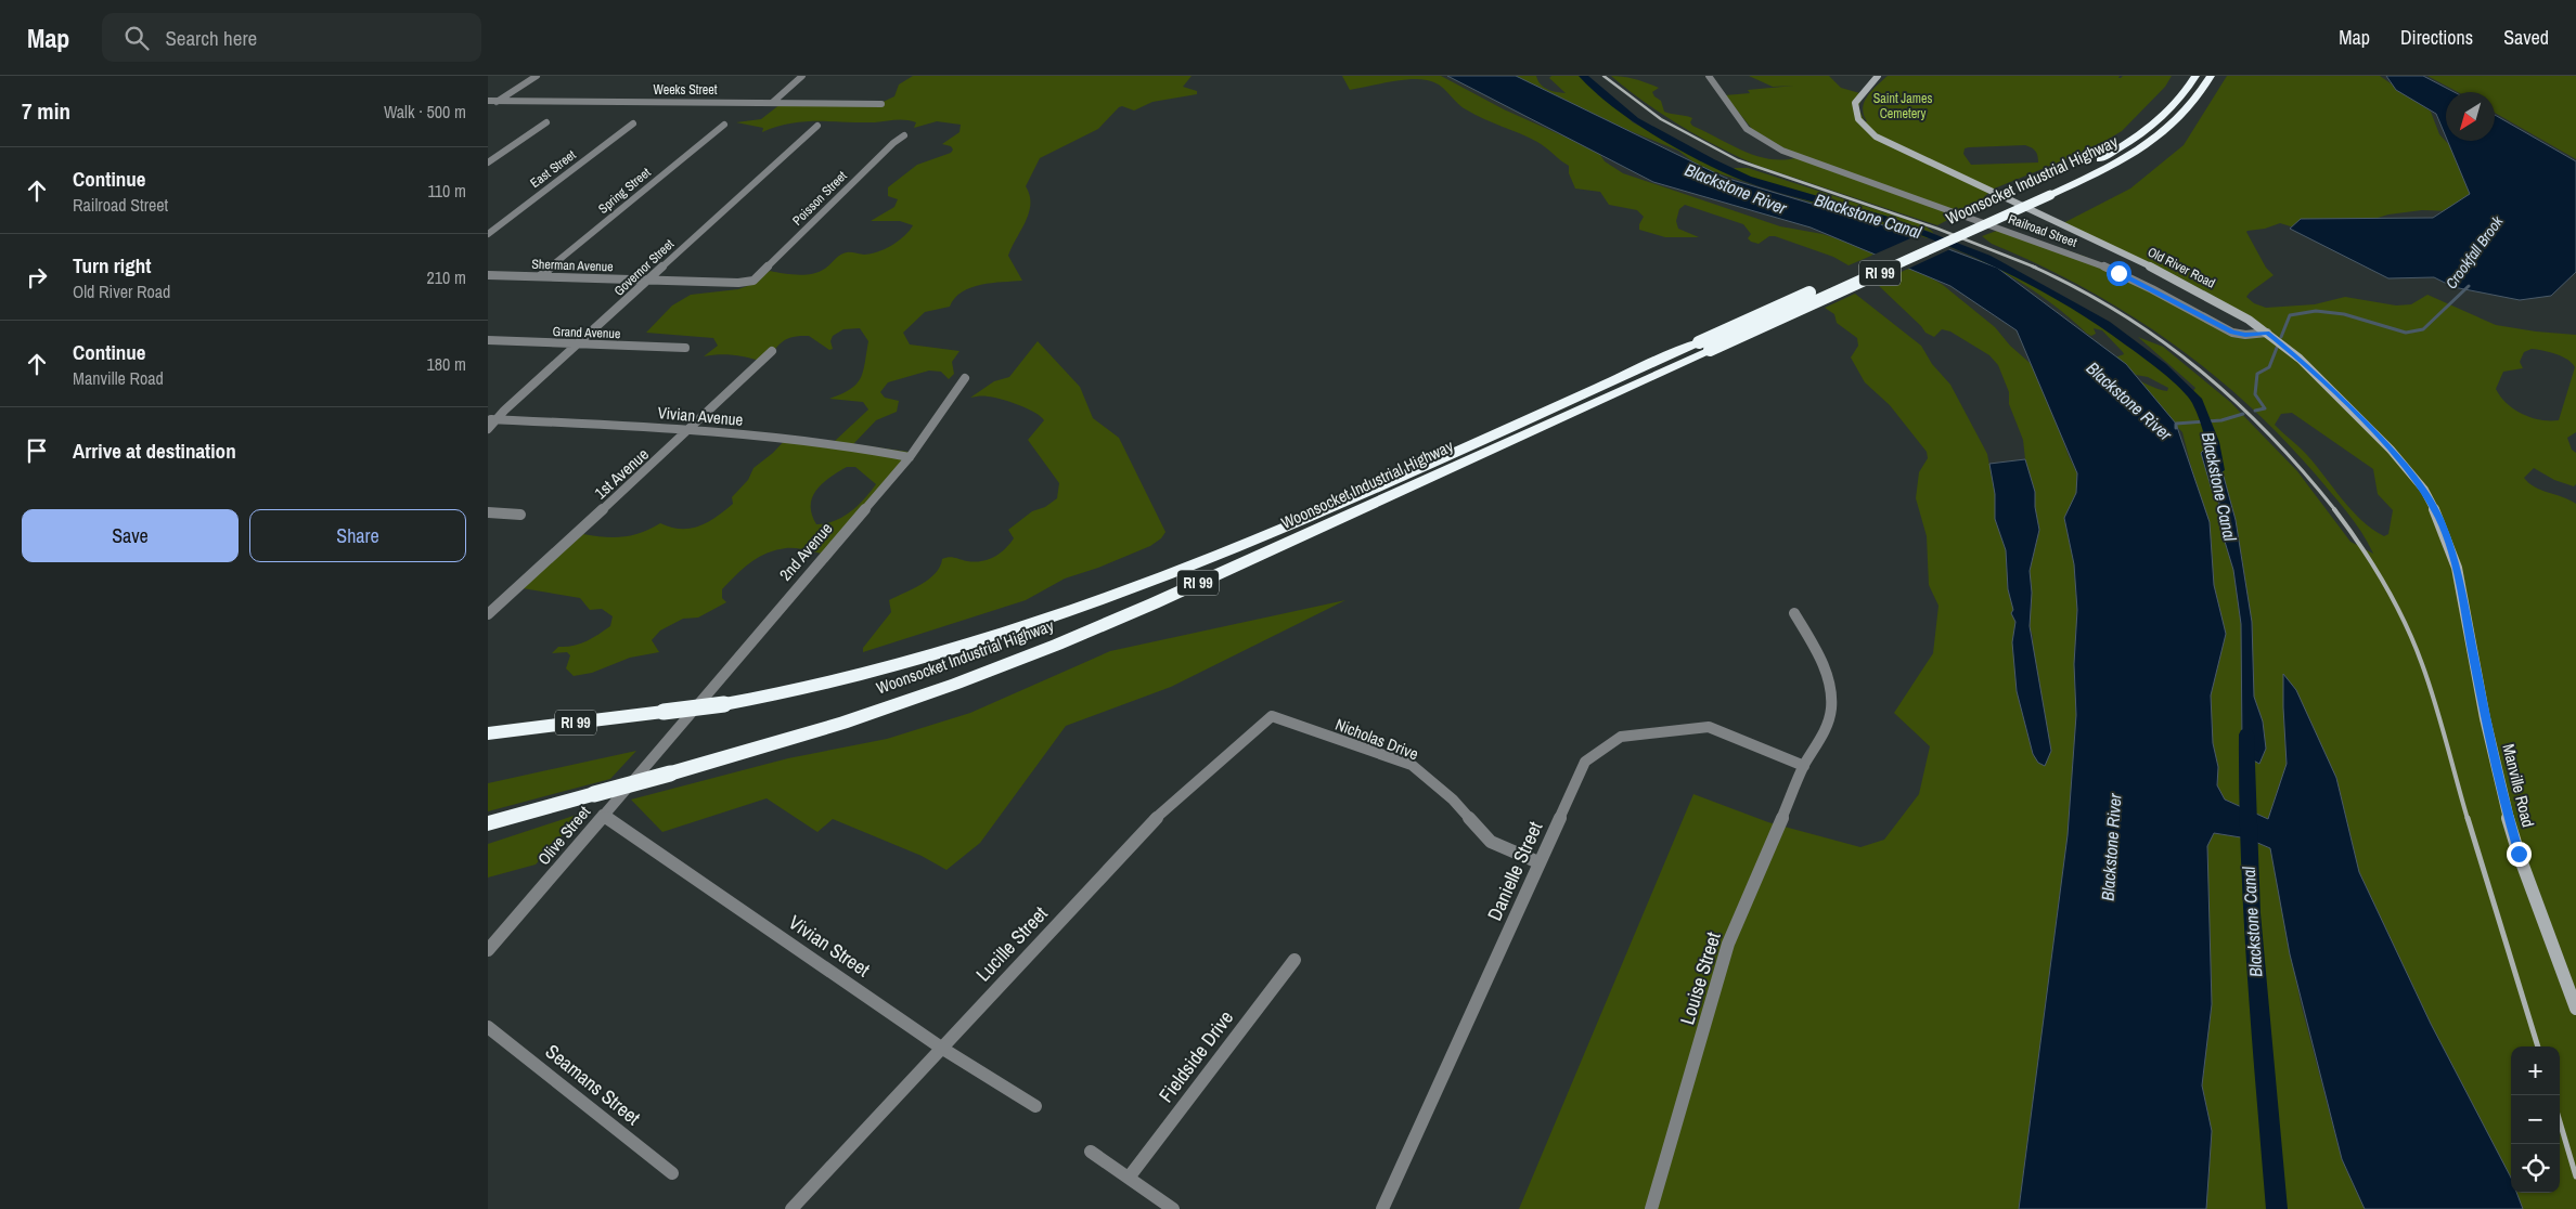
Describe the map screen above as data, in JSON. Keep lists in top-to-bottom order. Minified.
{"streets":{"highway":["Woonsocket Industrial Highway","RI 99"],"main road":["Old River Road","Manville Road"],"street":["Weeks Street","East Street","Spring Street","Poisson Street","Railroad Street","Sherman Avenue","Governor Street","Grand Avenue","Vivian Avenue","1st Avenue","2nd Avenue","Nicholas Drive","Olive Street","Danielle Street","Lucille Street","Vivian Street","Louise Street","Fieldside Drive","Seamans Street"]},"crossings":[["Spring Street","Sherman Avenue"],["Poisson Street","Sherman Avenue"],["Railroad Street","Old River Road"],["Sherman Avenue","Governor Street"],["Governor Street","Grand Avenue"],["Governor Street","Vivian Avenue"],["Old River Road","Manville Road"],["Vivian Avenue","1st Avenue"],["Vivian Avenue","2nd Avenue"],["2nd Avenue","Olive Street"],["Nicholas Drive","Danielle Street"],["Nicholas Drive","Lucille Street"],["Olive Street","Vivian Street"],["Danielle Street","Louise Street"],["Lucille Street","Vivian Street"]],"water":["Blackstone River","Blackstone Canal","Crookfall Brook"],"parks":["Saint James Cemetery"],"north":"bottom left","page":{"header":"Map","search":"Search here","nav":["Map","Directions","Saved"],"heading":["7 min","Walk · 500 m"],"list":[["Continue","Railroad Street","110 m"],["Turn right","Old River Road","210 m"],["Continue","Manville Road","180 m"],"Arrive at destination"],"buttons":["Save","Share"],"map_buttons":["+","−"]}}
